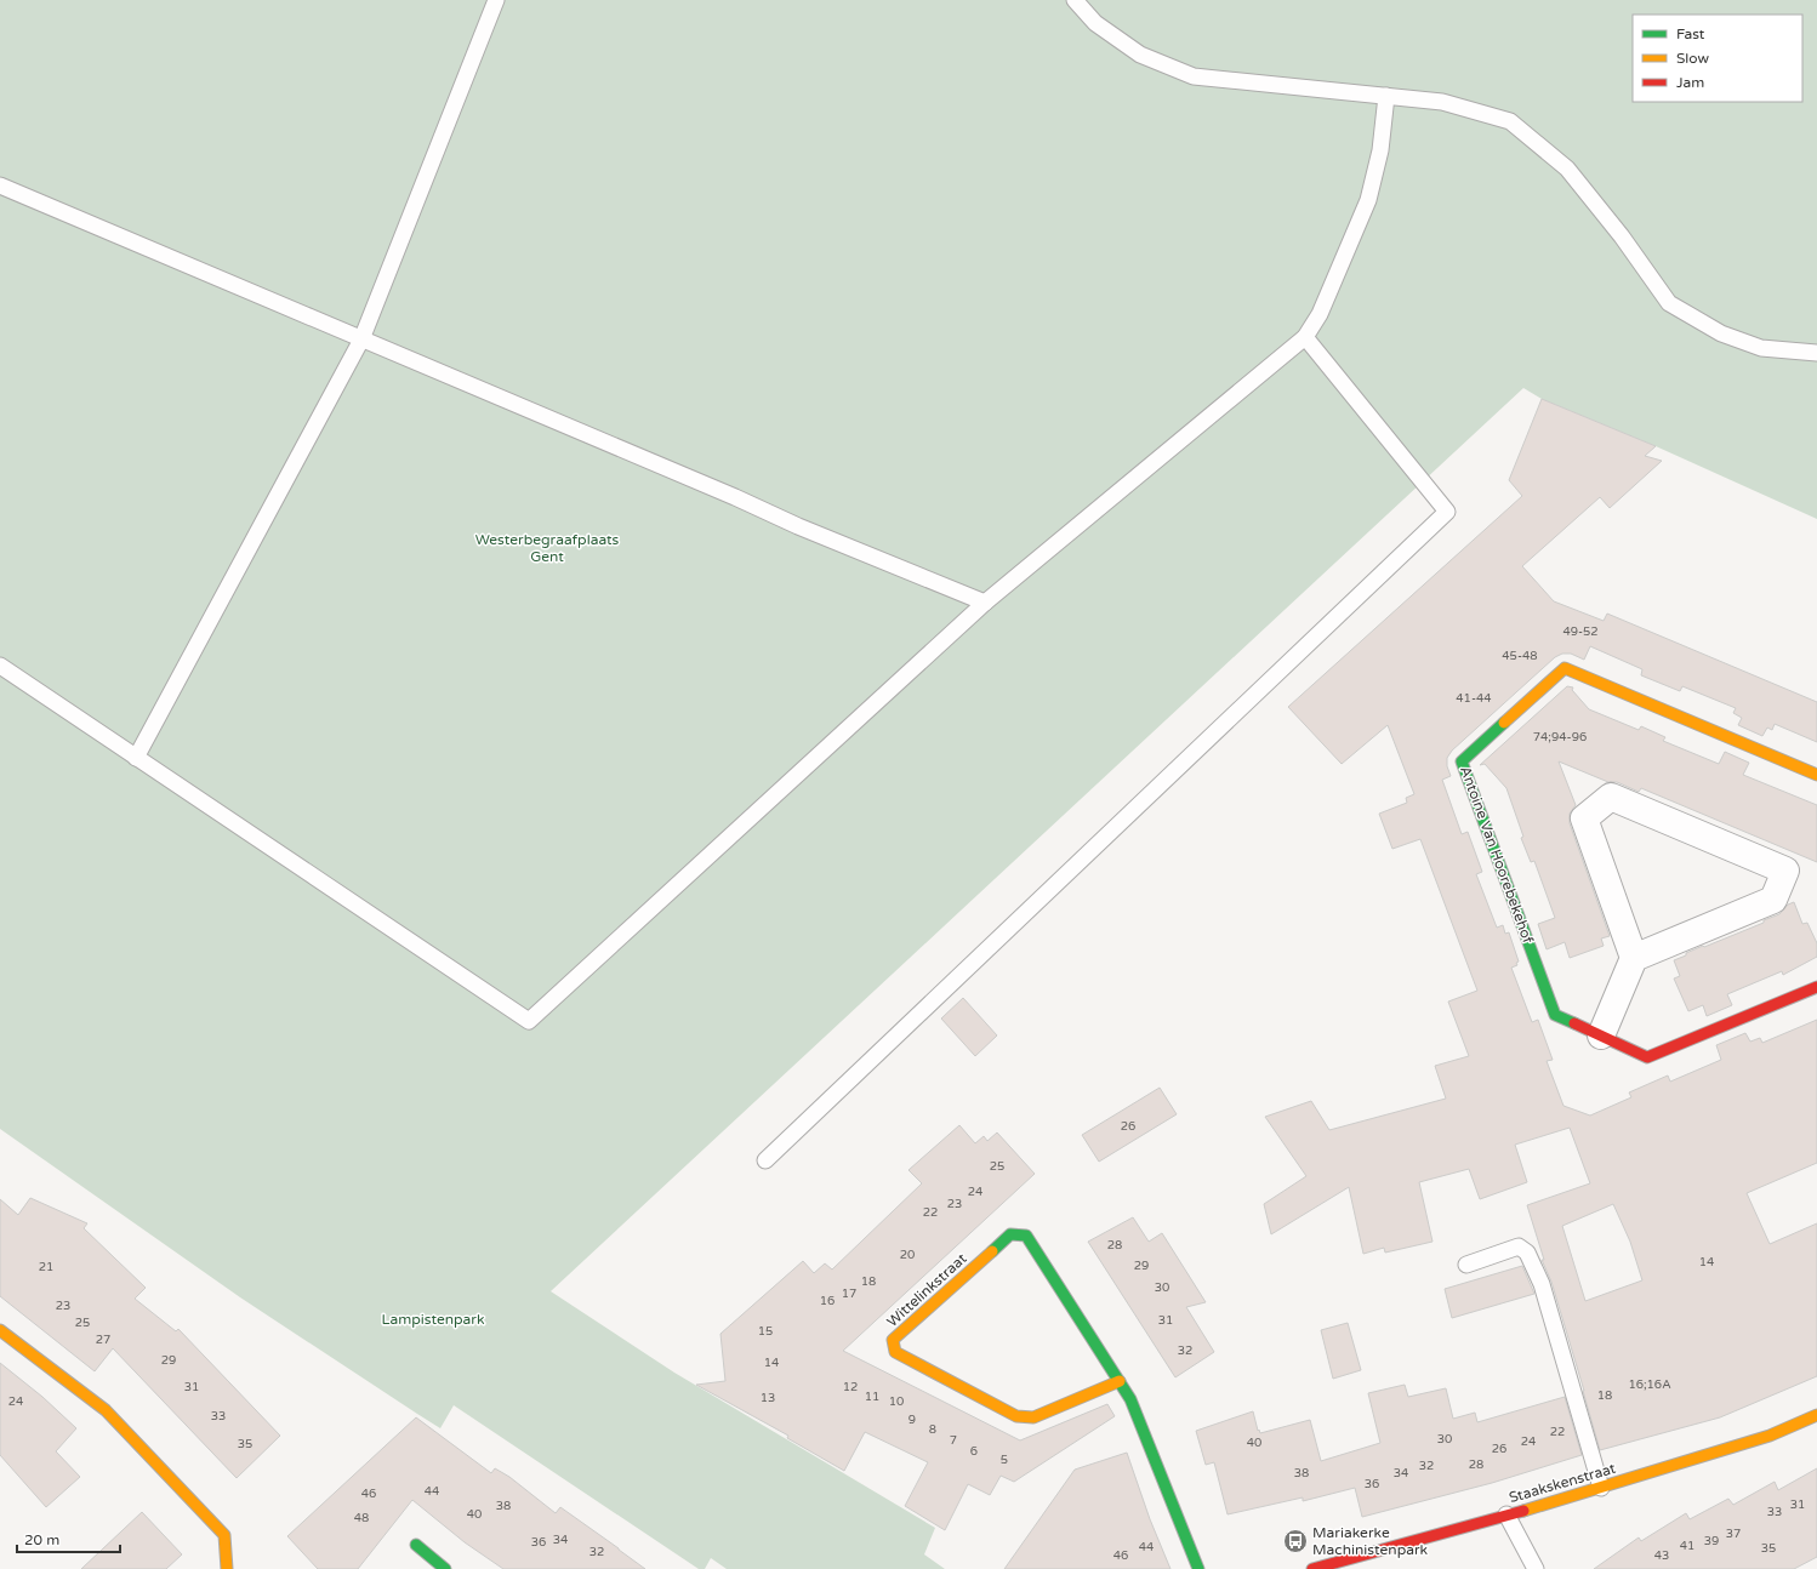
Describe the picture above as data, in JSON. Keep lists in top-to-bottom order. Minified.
{"streets":{"street":["Antoine Van Hoorebekehof","Wittelinkstraat","Staakskenstraat"]},"parks":["Westerbegraafplaats Gent","Lampistenpark"],"places":{"bus stop":["Mariakerke Machinistenpark"]},"house_numbers":["49-52","45-48","41-44","74;94-96","26","25","24","23","22","28","20","14","29","21","18","30","17","16","23","31","25","15","27","32","29","14","16;16A","31","12","18","11","13","24","10","33","9","8","22","30","7","24","40","35","26","6","5","28","32","38","34","36","44","46","31","38","33","40","48","37","34","39","36","41","44","35","32","46","43"],"legend":["Fast","Slow","Jam"],"scale_bar":"20 m"}
